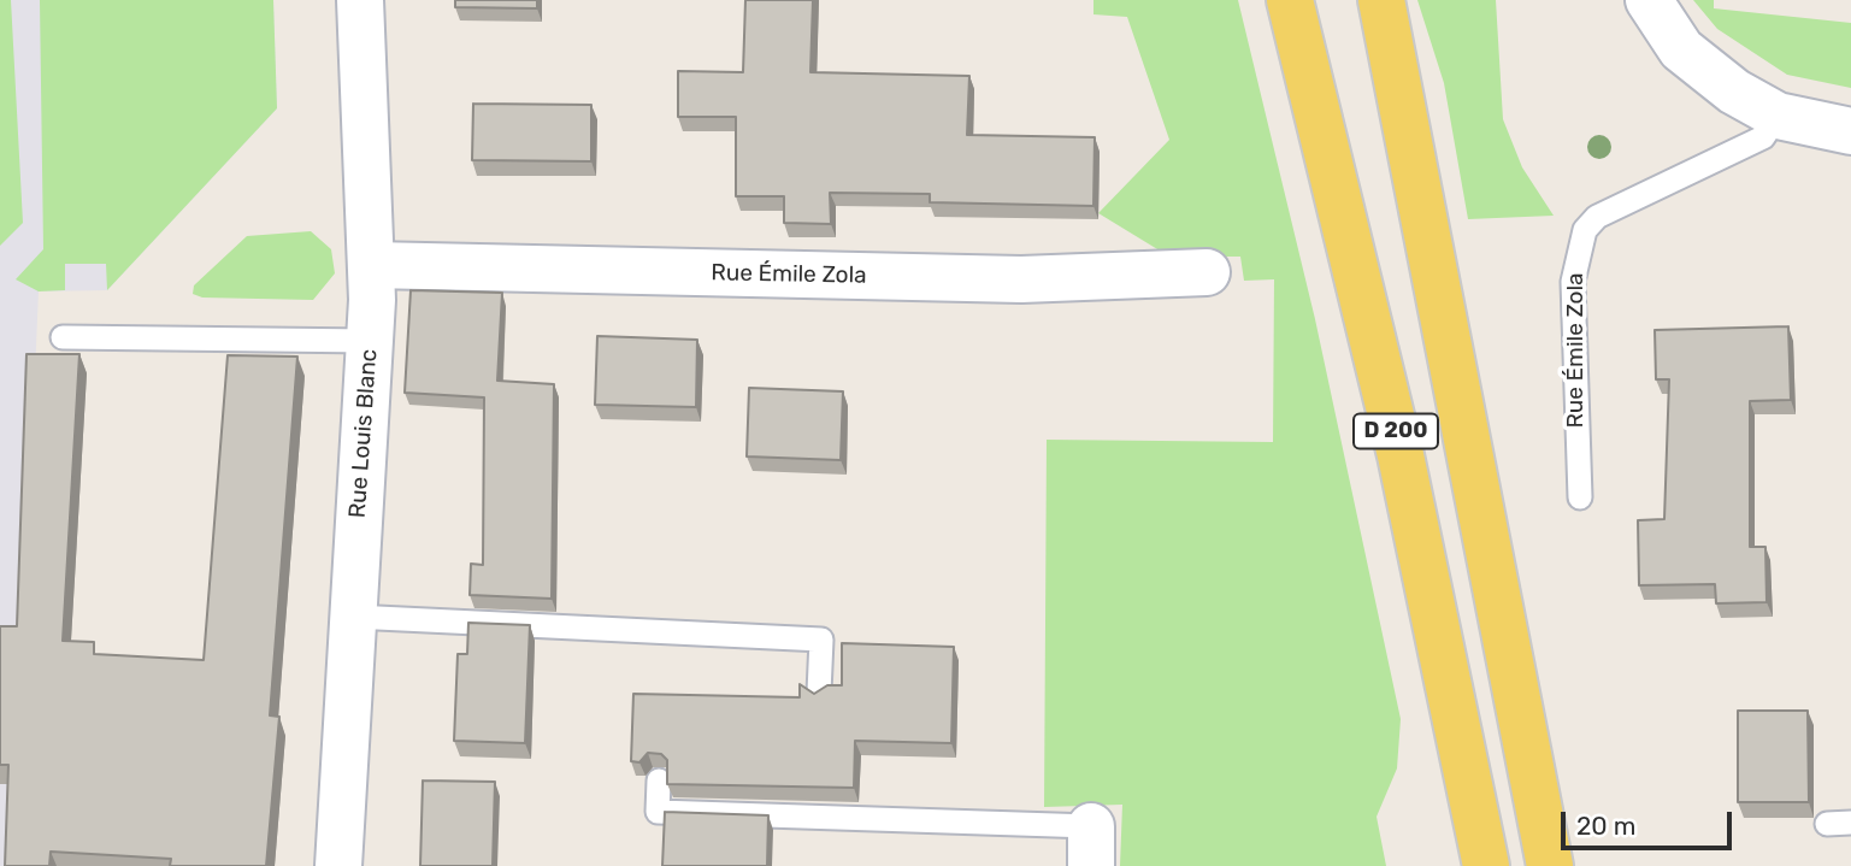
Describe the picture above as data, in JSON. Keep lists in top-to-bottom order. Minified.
{"streets":{"main road":["D 200"],"street":["Rue Émile Zola","Rue Louis Blanc"]},"crossings":[["Rue Émile Zola","Rue Louis Blanc"]],"scale_bar":"20 m"}
